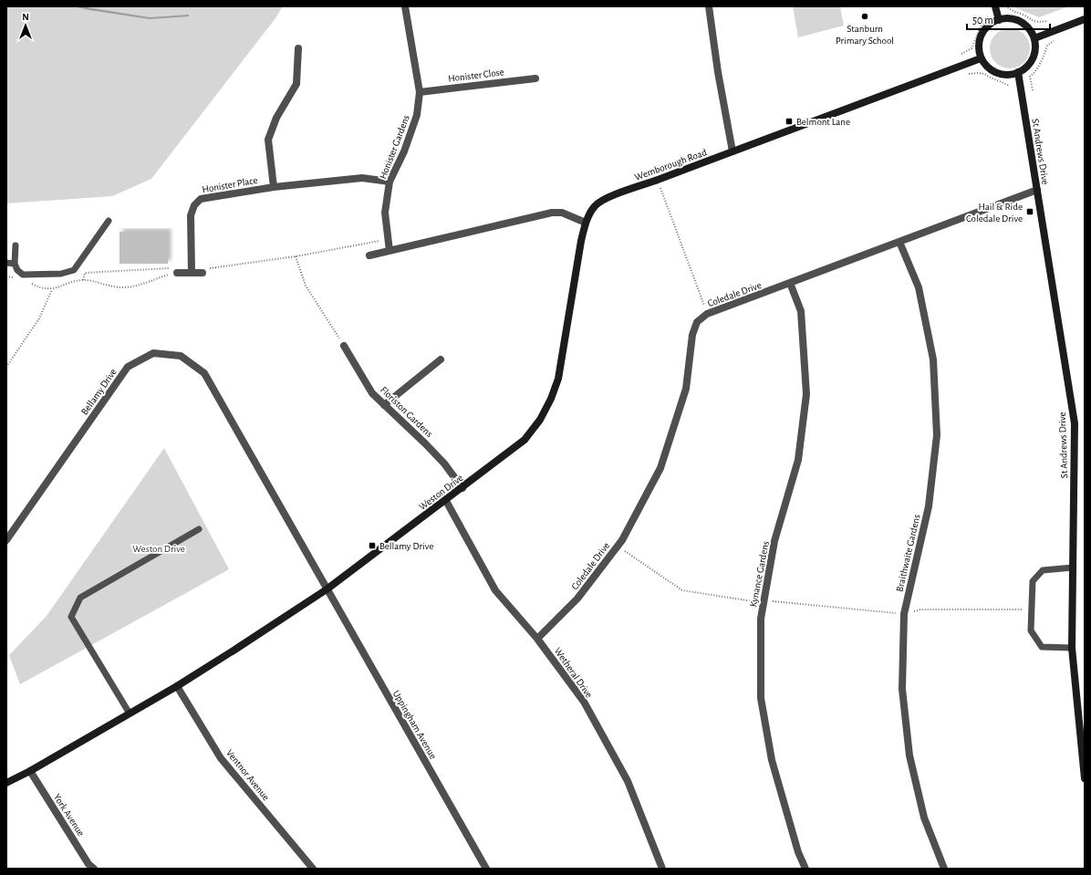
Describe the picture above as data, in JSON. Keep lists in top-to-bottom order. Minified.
{"streets":{"street":["Honister Close","Honister Gardens","St Andrews Drive","Wemborough Road","Honister Place","Coledale Drive","Bellamy Drive","Floriston Gardens","Weston Drive","Braithwaite Gardens","Kynance Gardens","Wetheral Drive","Uppingham Avenue","Ventnor Avenue","York Avenue"]},"crossings":[["Honister Close","Honister Gardens"],["Honister Gardens","Honister Place"],["St Andrews Drive","Wemborough Road"],["St Andrews Drive","Coledale Drive"],["Wemborough Road","Weston Drive"],["Coledale Drive","Braithwaite Gardens"],["Coledale Drive","Kynance Gardens"],["Coledale Drive","Wetheral Drive"],["Bellamy Drive","Weston Drive"],["Bellamy Drive","Uppingham Avenue"],["Floriston Gardens","Weston Drive"],["Weston Drive","Wetheral Drive"],["Weston Drive","Uppingham Avenue"],["Weston Drive","Ventnor Avenue"],["Weston Drive","York Avenue"]],"parks":["Weston Drive"],"places":{"other":["Stanburn Primary School"],"transit":["Belmont Lane","Hail & Ride Coledale Drive","Bellamy Drive"]},"scale_bar":"50 m","north":"top"}
